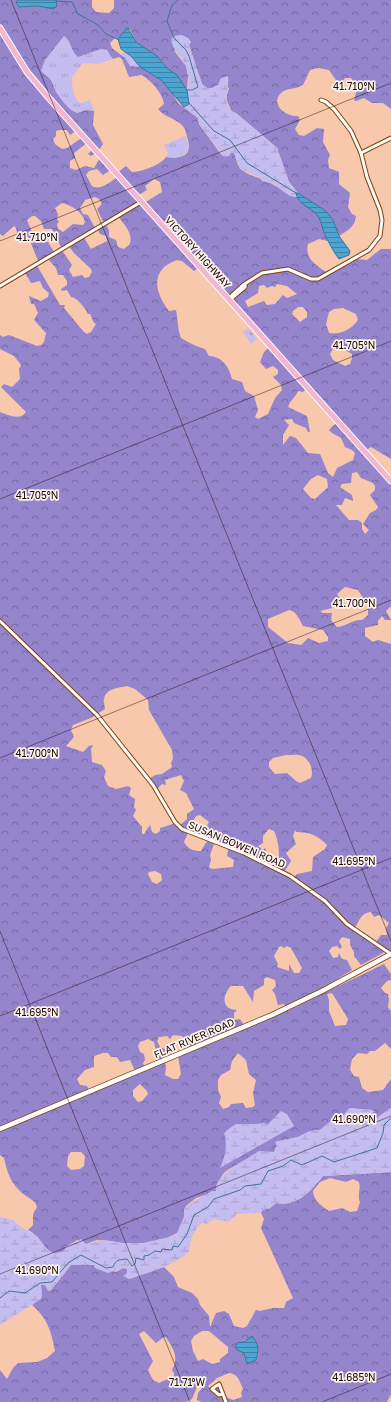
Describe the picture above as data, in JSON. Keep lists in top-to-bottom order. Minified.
{"streets":{"main road":["VICTORY HIGHWAY","FLAT RIVER ROAD"],"street":["SUSAN BOWEN ROAD"]},"crossings":[["SUSAN BOWEN ROAD","FLAT RIVER ROAD"]],"coordinates":["41.710°N","41.705°N","41.700°N","41.695°N","41.690°N","41.685°N","71.71°W"]}
